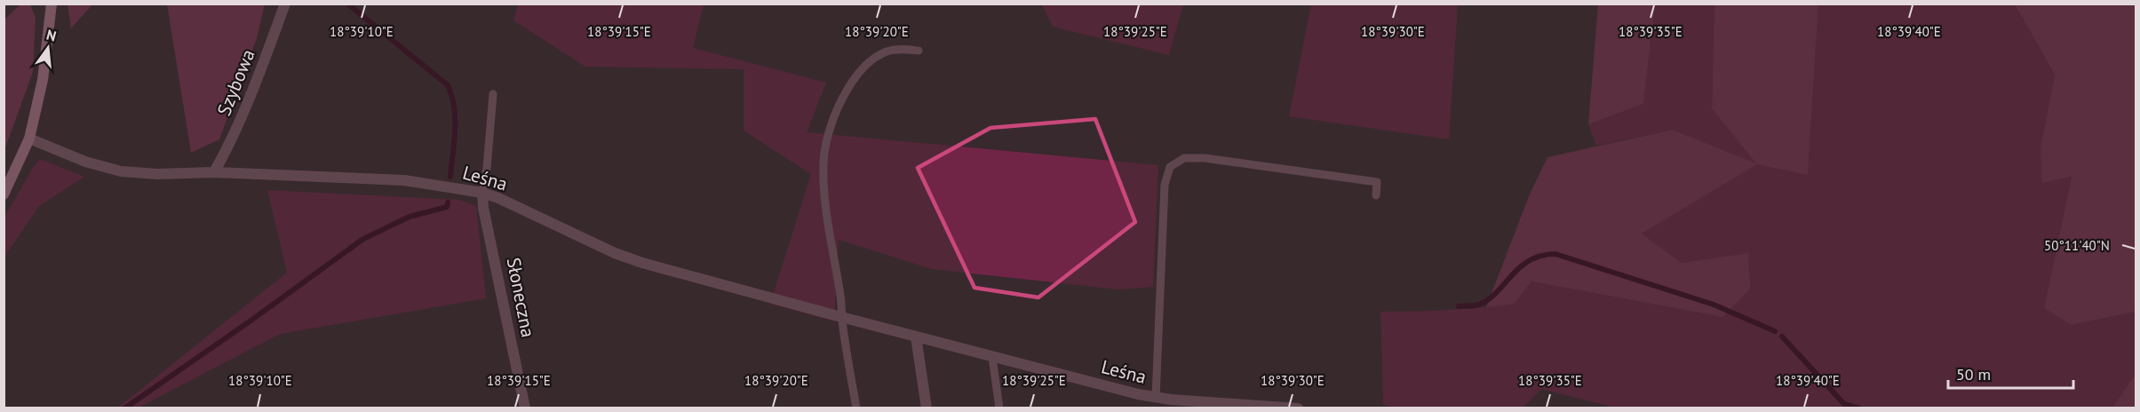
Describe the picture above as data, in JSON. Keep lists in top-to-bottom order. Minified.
{"streets":{"street":["Szybowa","Leśna","Słoneczna"]},"crossings":[["Szybowa","Leśna"],["Leśna","Słoneczna"]],"scale_bar":"50 m","north":"top","coordinates":["18°39'10\"E","18°39'15\"E","18°39'20\"E","18°39'25\"E","18°39'30\"E","18°39'35\"E","18°39'40\"E","50°11'40\"N"]}
